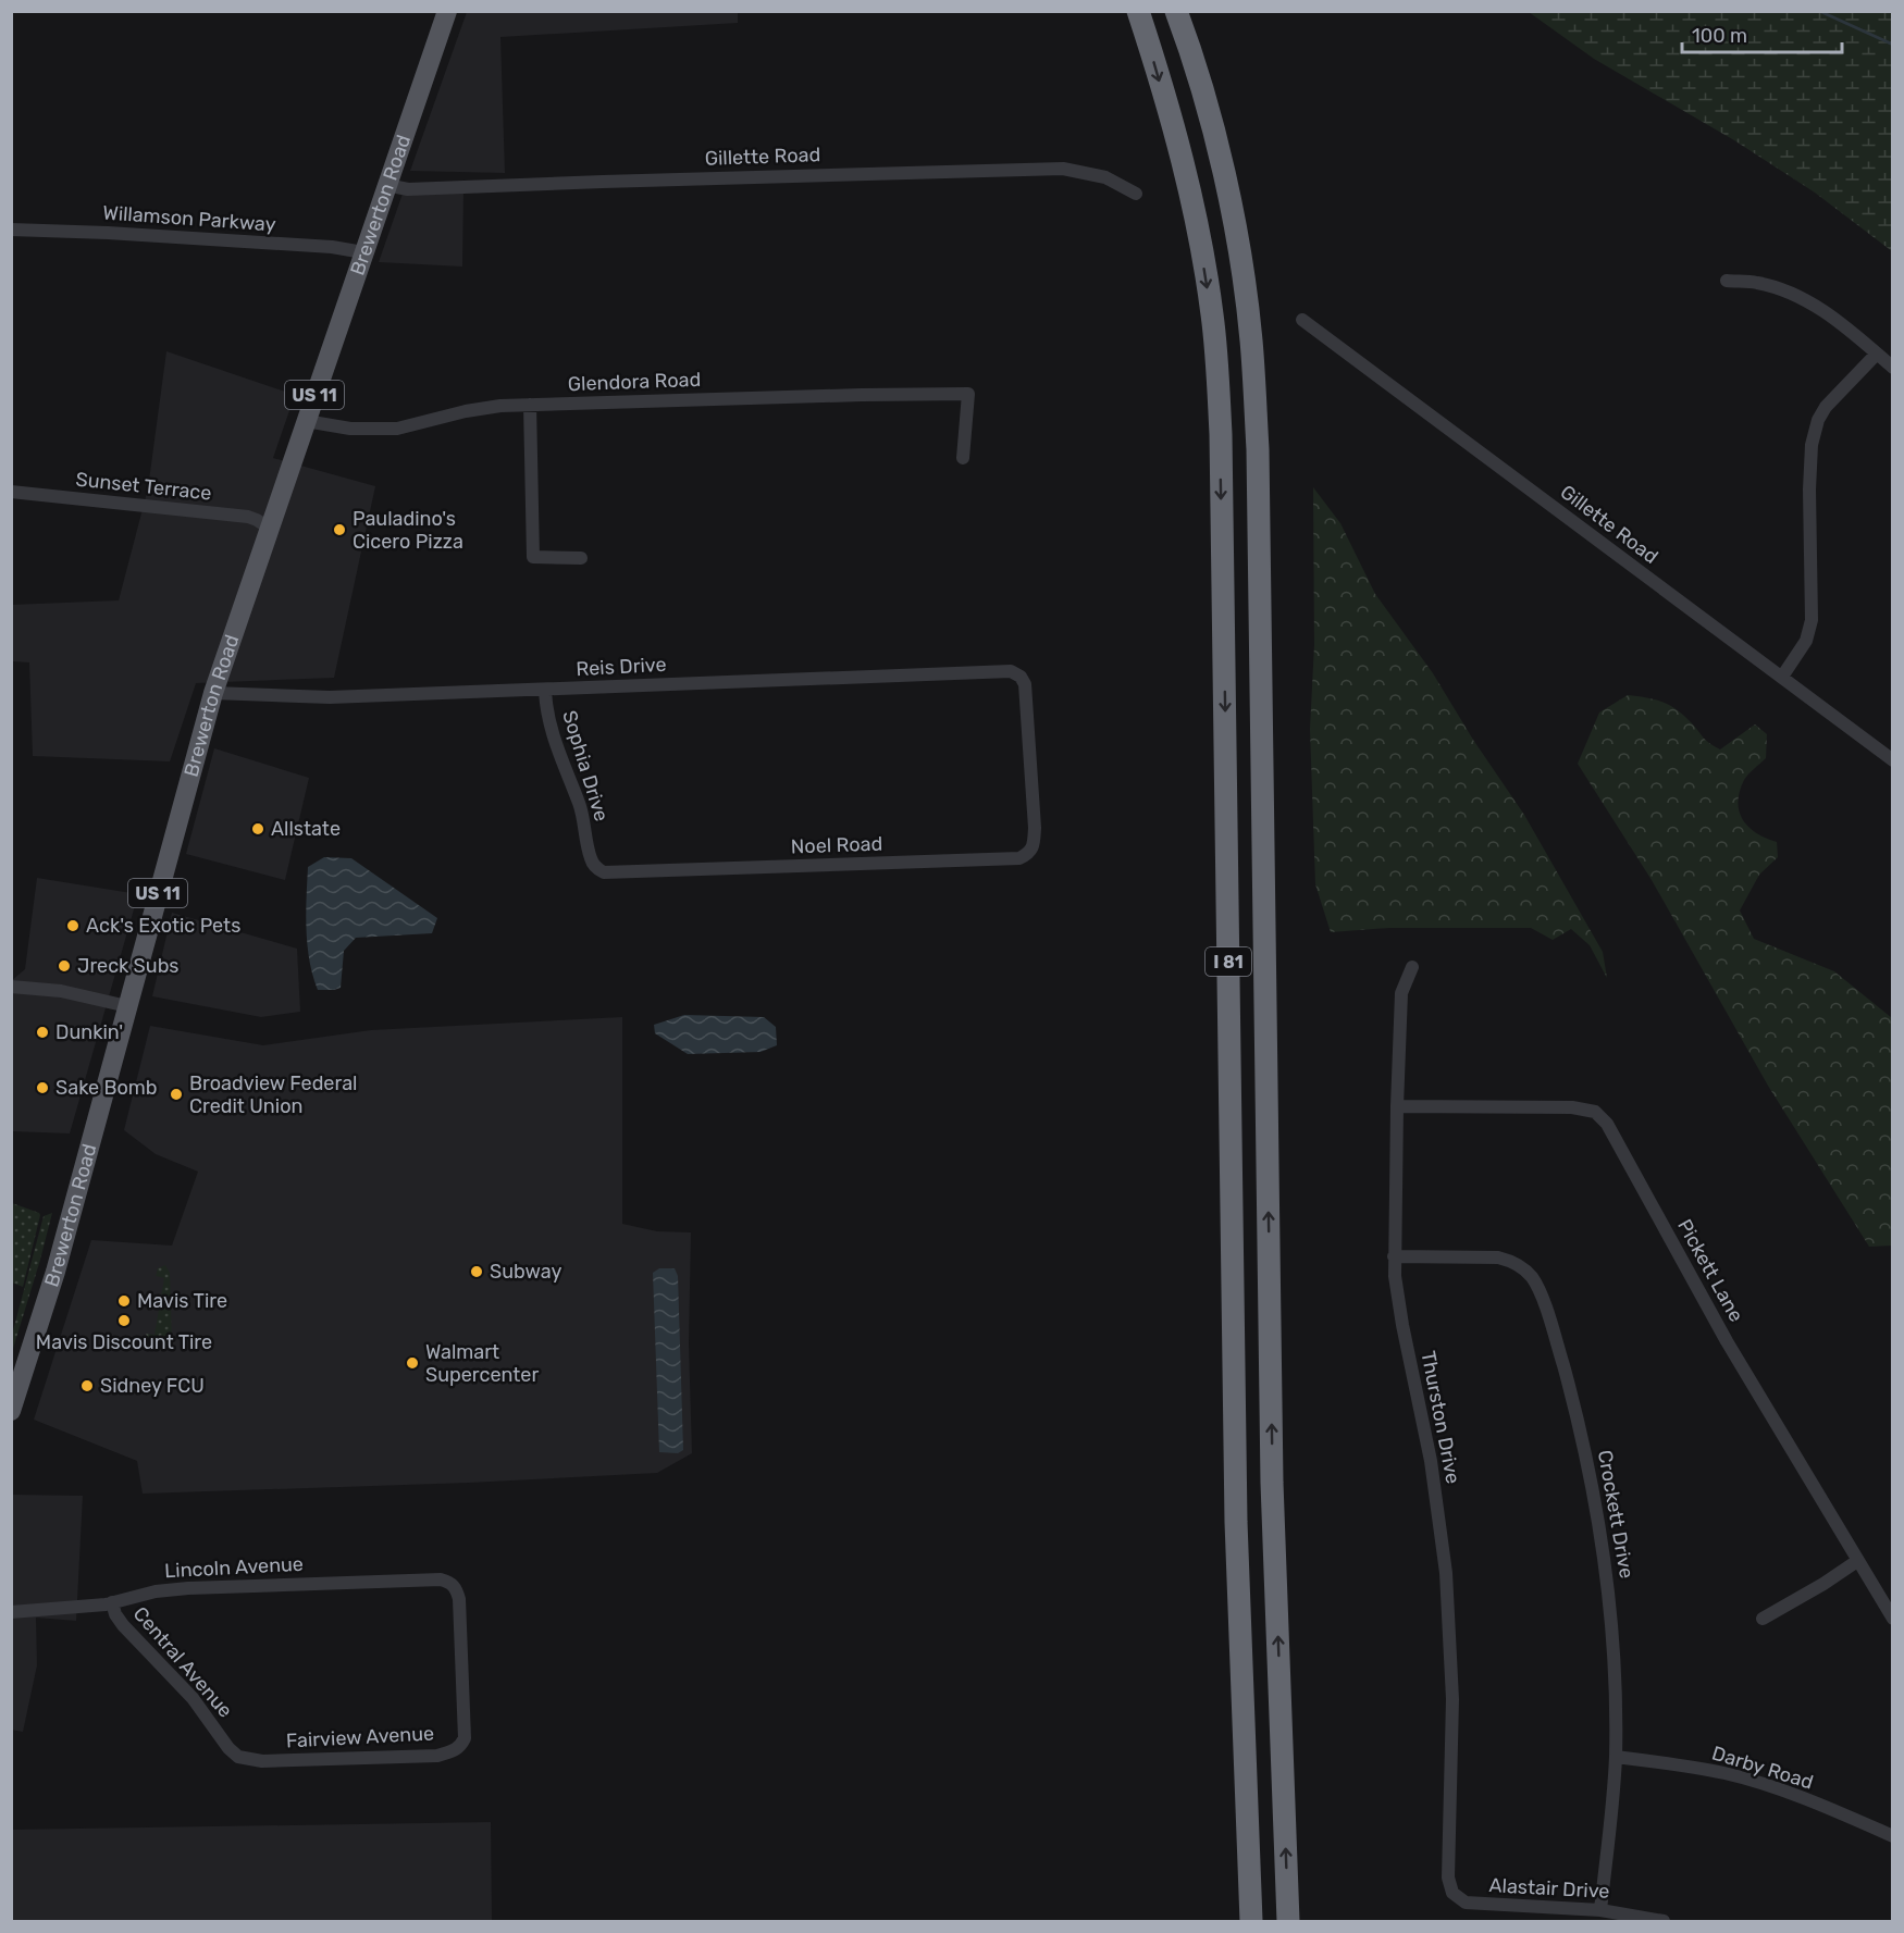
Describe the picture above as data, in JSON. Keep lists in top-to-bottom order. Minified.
{"streets":{"highway":["I 81"],"main road":["Brewerton Road","US 11"],"street":["Gillette Road","Willamson Parkway","Glendora Road","Sunset Terrace","Reis Drive","Sophia Drive","Noel Road","Pickett Lane","Thurston Drive","Crockett Drive","Lincoln Avenue","Central Avenue","Fairview Avenue","Darby Road","Alastair Drive"]},"crossings":[["Gillette Road","Brewerton Road"],["Brewerton Road","Willamson Parkway"],["Brewerton Road","Glendora Road"],["Brewerton Road","Sunset Terrace"],["Brewerton Road","Reis Drive"],["Reis Drive","Sophia Drive"],["Reis Drive","Noel Road"],["Sophia Drive","Noel Road"],["Pickett Lane","Thurston Drive"],["Thurston Drive","Crockett Drive"],["Thurston Drive","Alastair Drive"],["Crockett Drive","Darby Road"],["Crockett Drive","Alastair Drive"],["Lincoln Avenue","Central Avenue"],["Lincoln Avenue","Fairview Avenue"],["Central Avenue","Fairview Avenue"]],"places":["Pauladino's Cicero Pizza","Allstate","Ack's Exotic Pets","Jreck Subs","Dunkin'","Sake Bomb","Broadview Federal Credit Union","Subway","Mavis Tire","Mavis Discount Tire","Walmart Supercenter","Sidney FCU"],"scale_bar":"100 m"}
